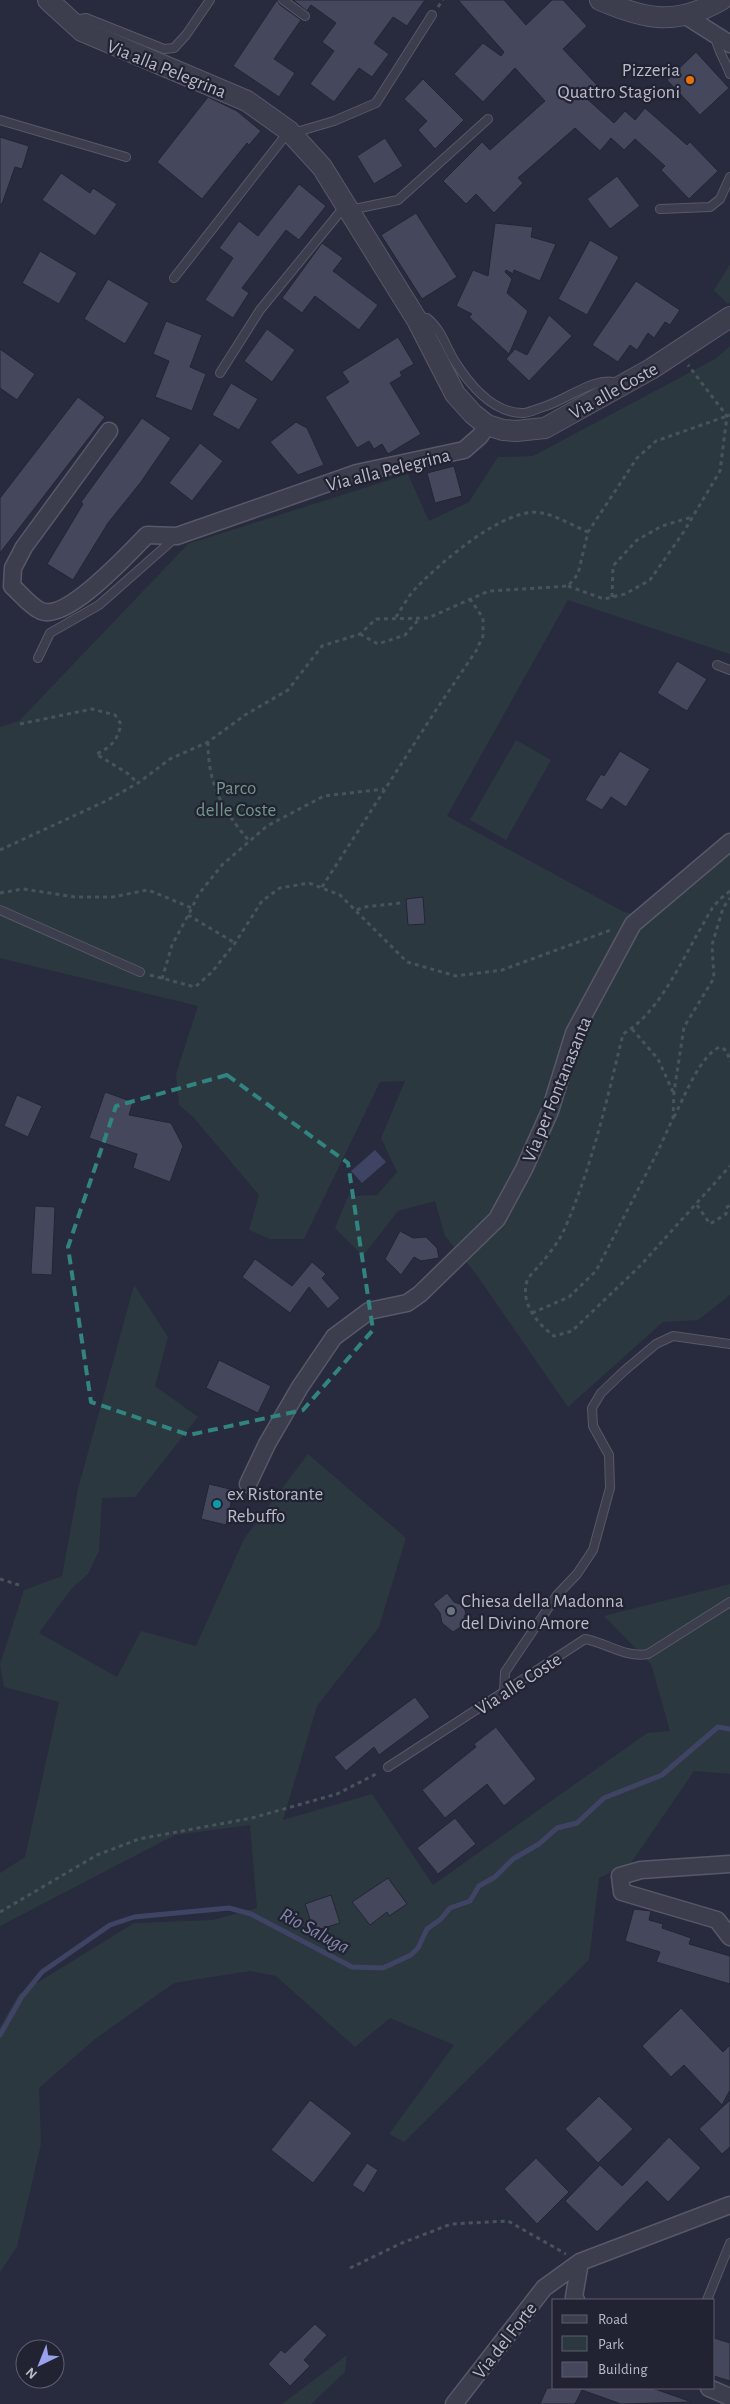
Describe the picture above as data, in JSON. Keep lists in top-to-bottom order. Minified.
{"streets":{"street":["Via alla Pelegrina","Via alle Coste","Via per Fontanasanta","Via del Forte"]},"crossings":[["Via alla Pelegrina","Via alle Coste"]],"water":["Rio Saluga"],"parks":["Parco delle Coste"],"places":["Pizzeria Quattro Stagioni","ex Ristorante Rebuffo","Chiesa della Madonna del Divino Amore"],"legend":["Road","Park","Building"],"north":"bottom left"}
